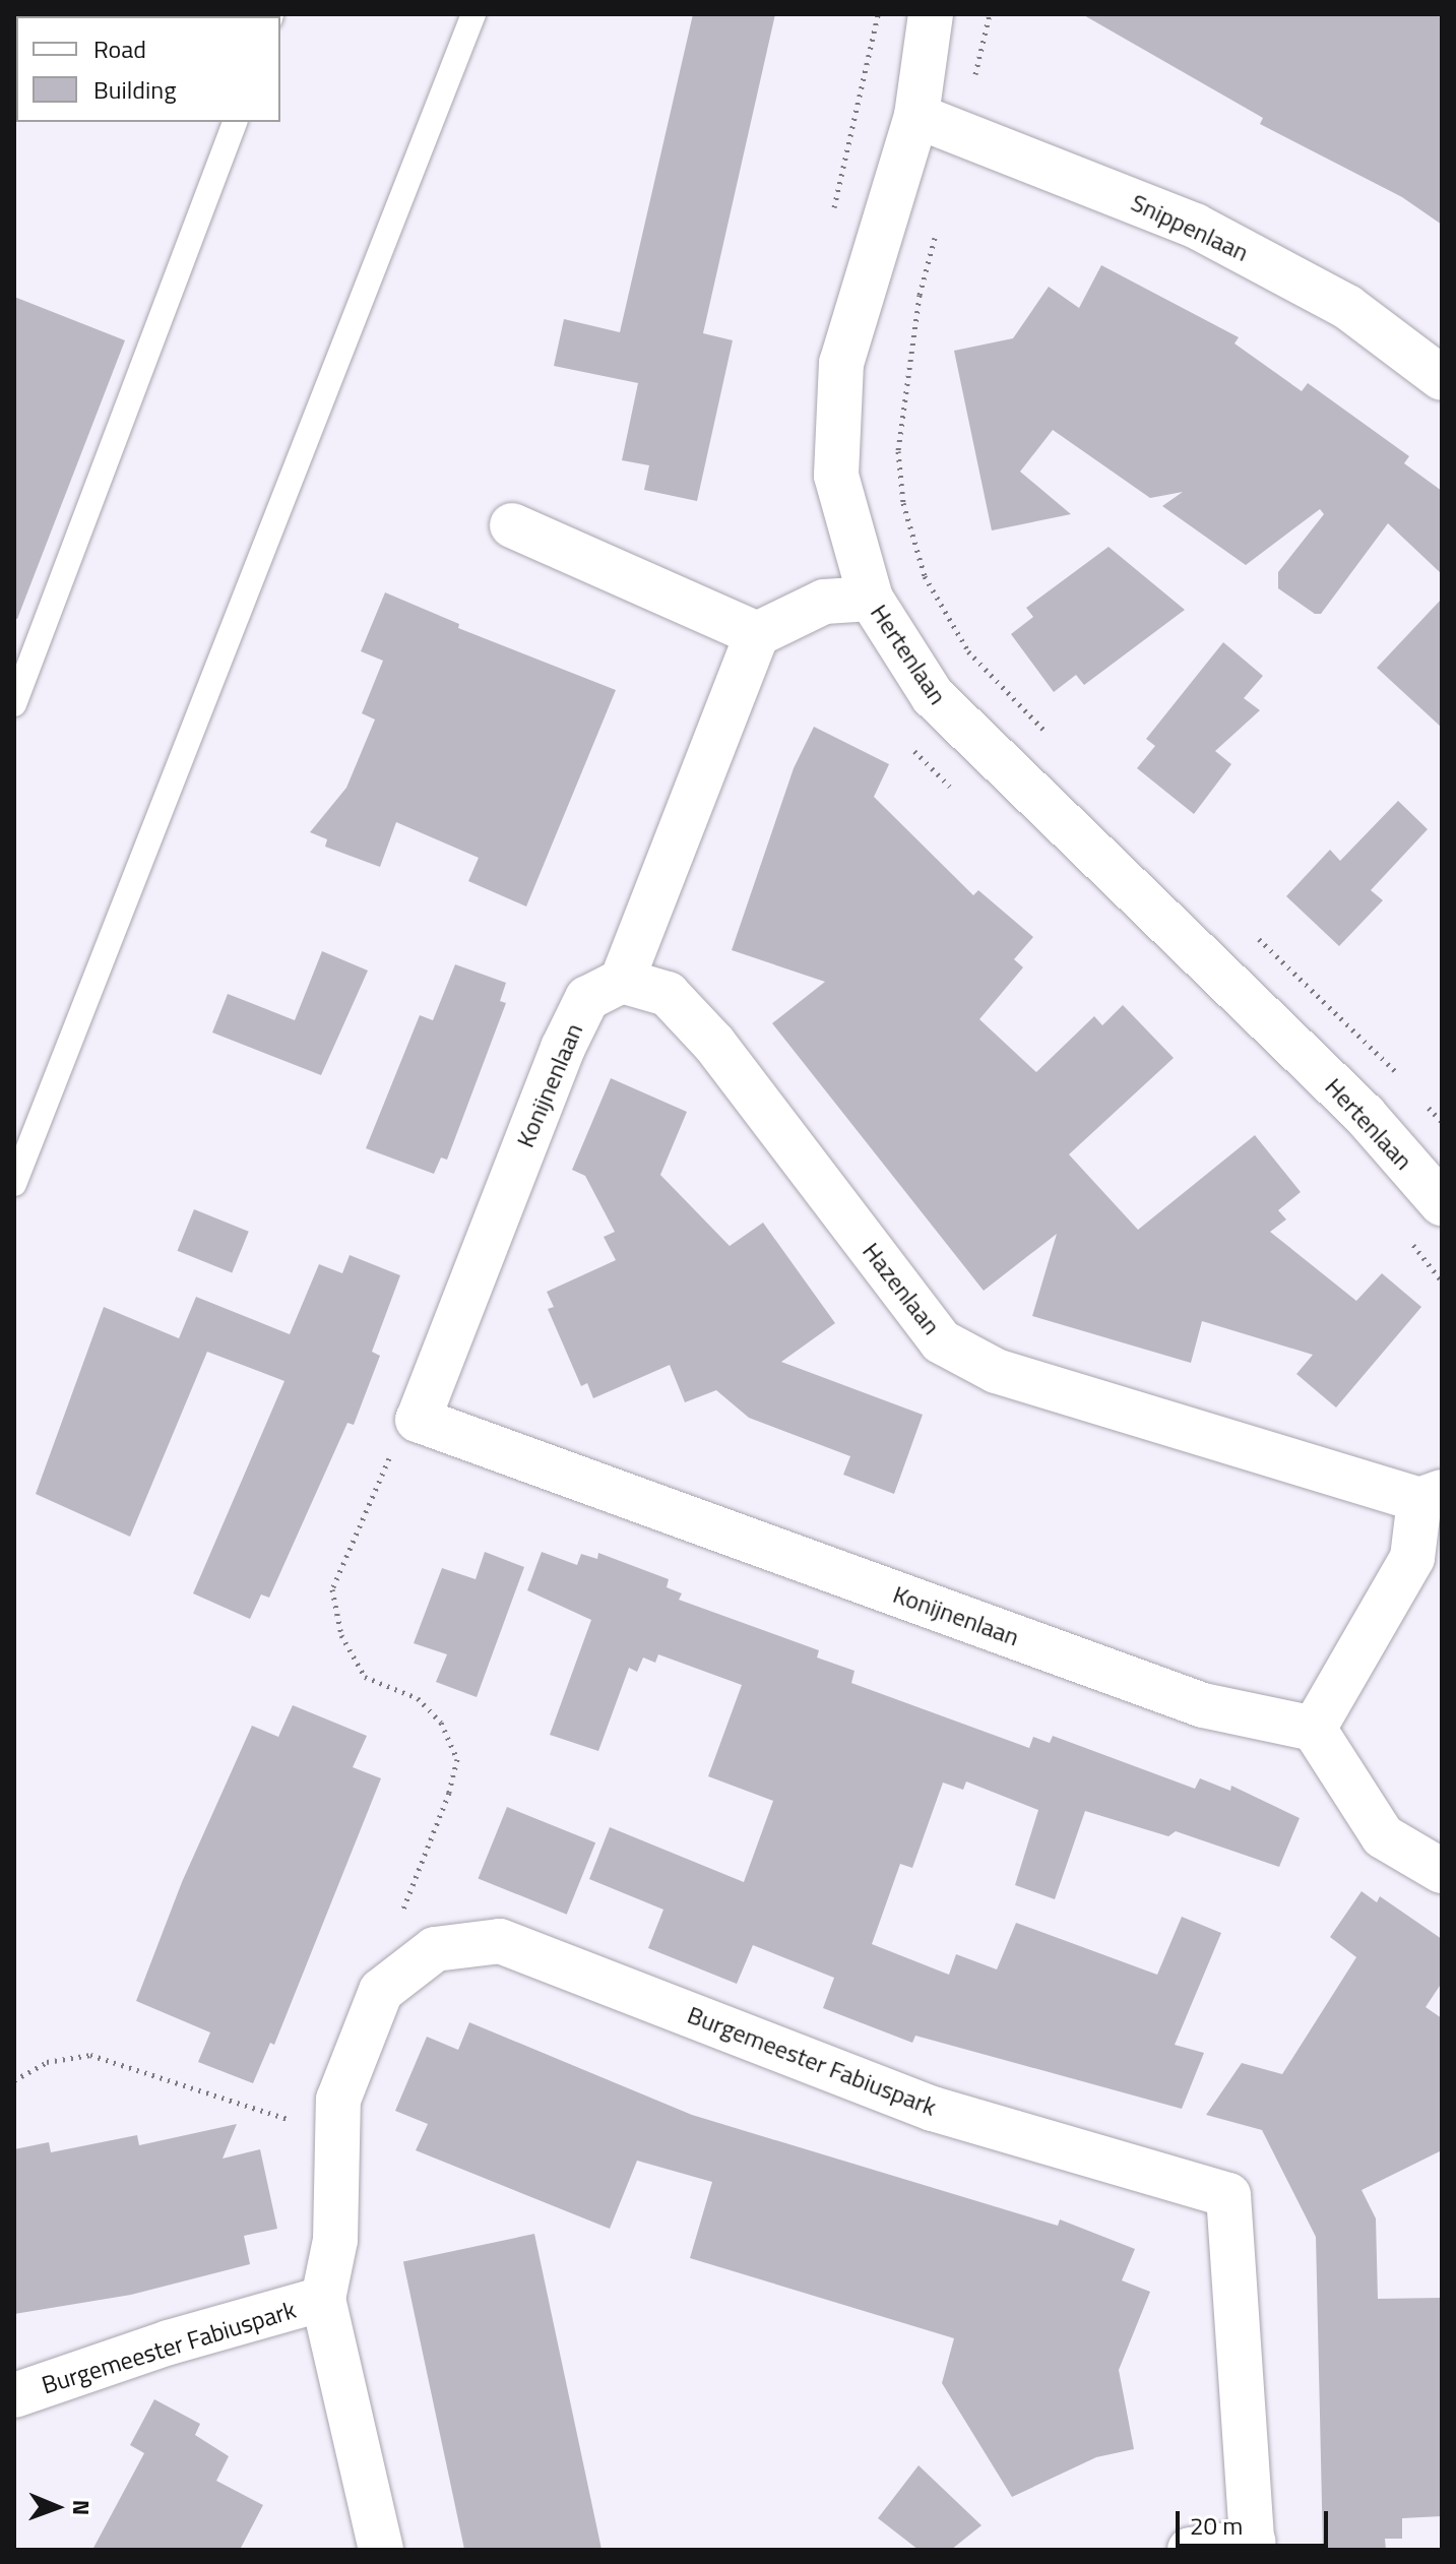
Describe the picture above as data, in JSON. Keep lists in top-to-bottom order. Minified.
{"streets":{"street":["Snippenlaan","Hertenlaan","Konijnenlaan","Hazenlaan","Burgemeester Fabiuspark"]},"crossings":[["Snippenlaan","Hertenlaan"],["Konijnenlaan","Hazenlaan"]],"legend":["Road","Building"],"scale_bar":"20 m","north":"right"}
